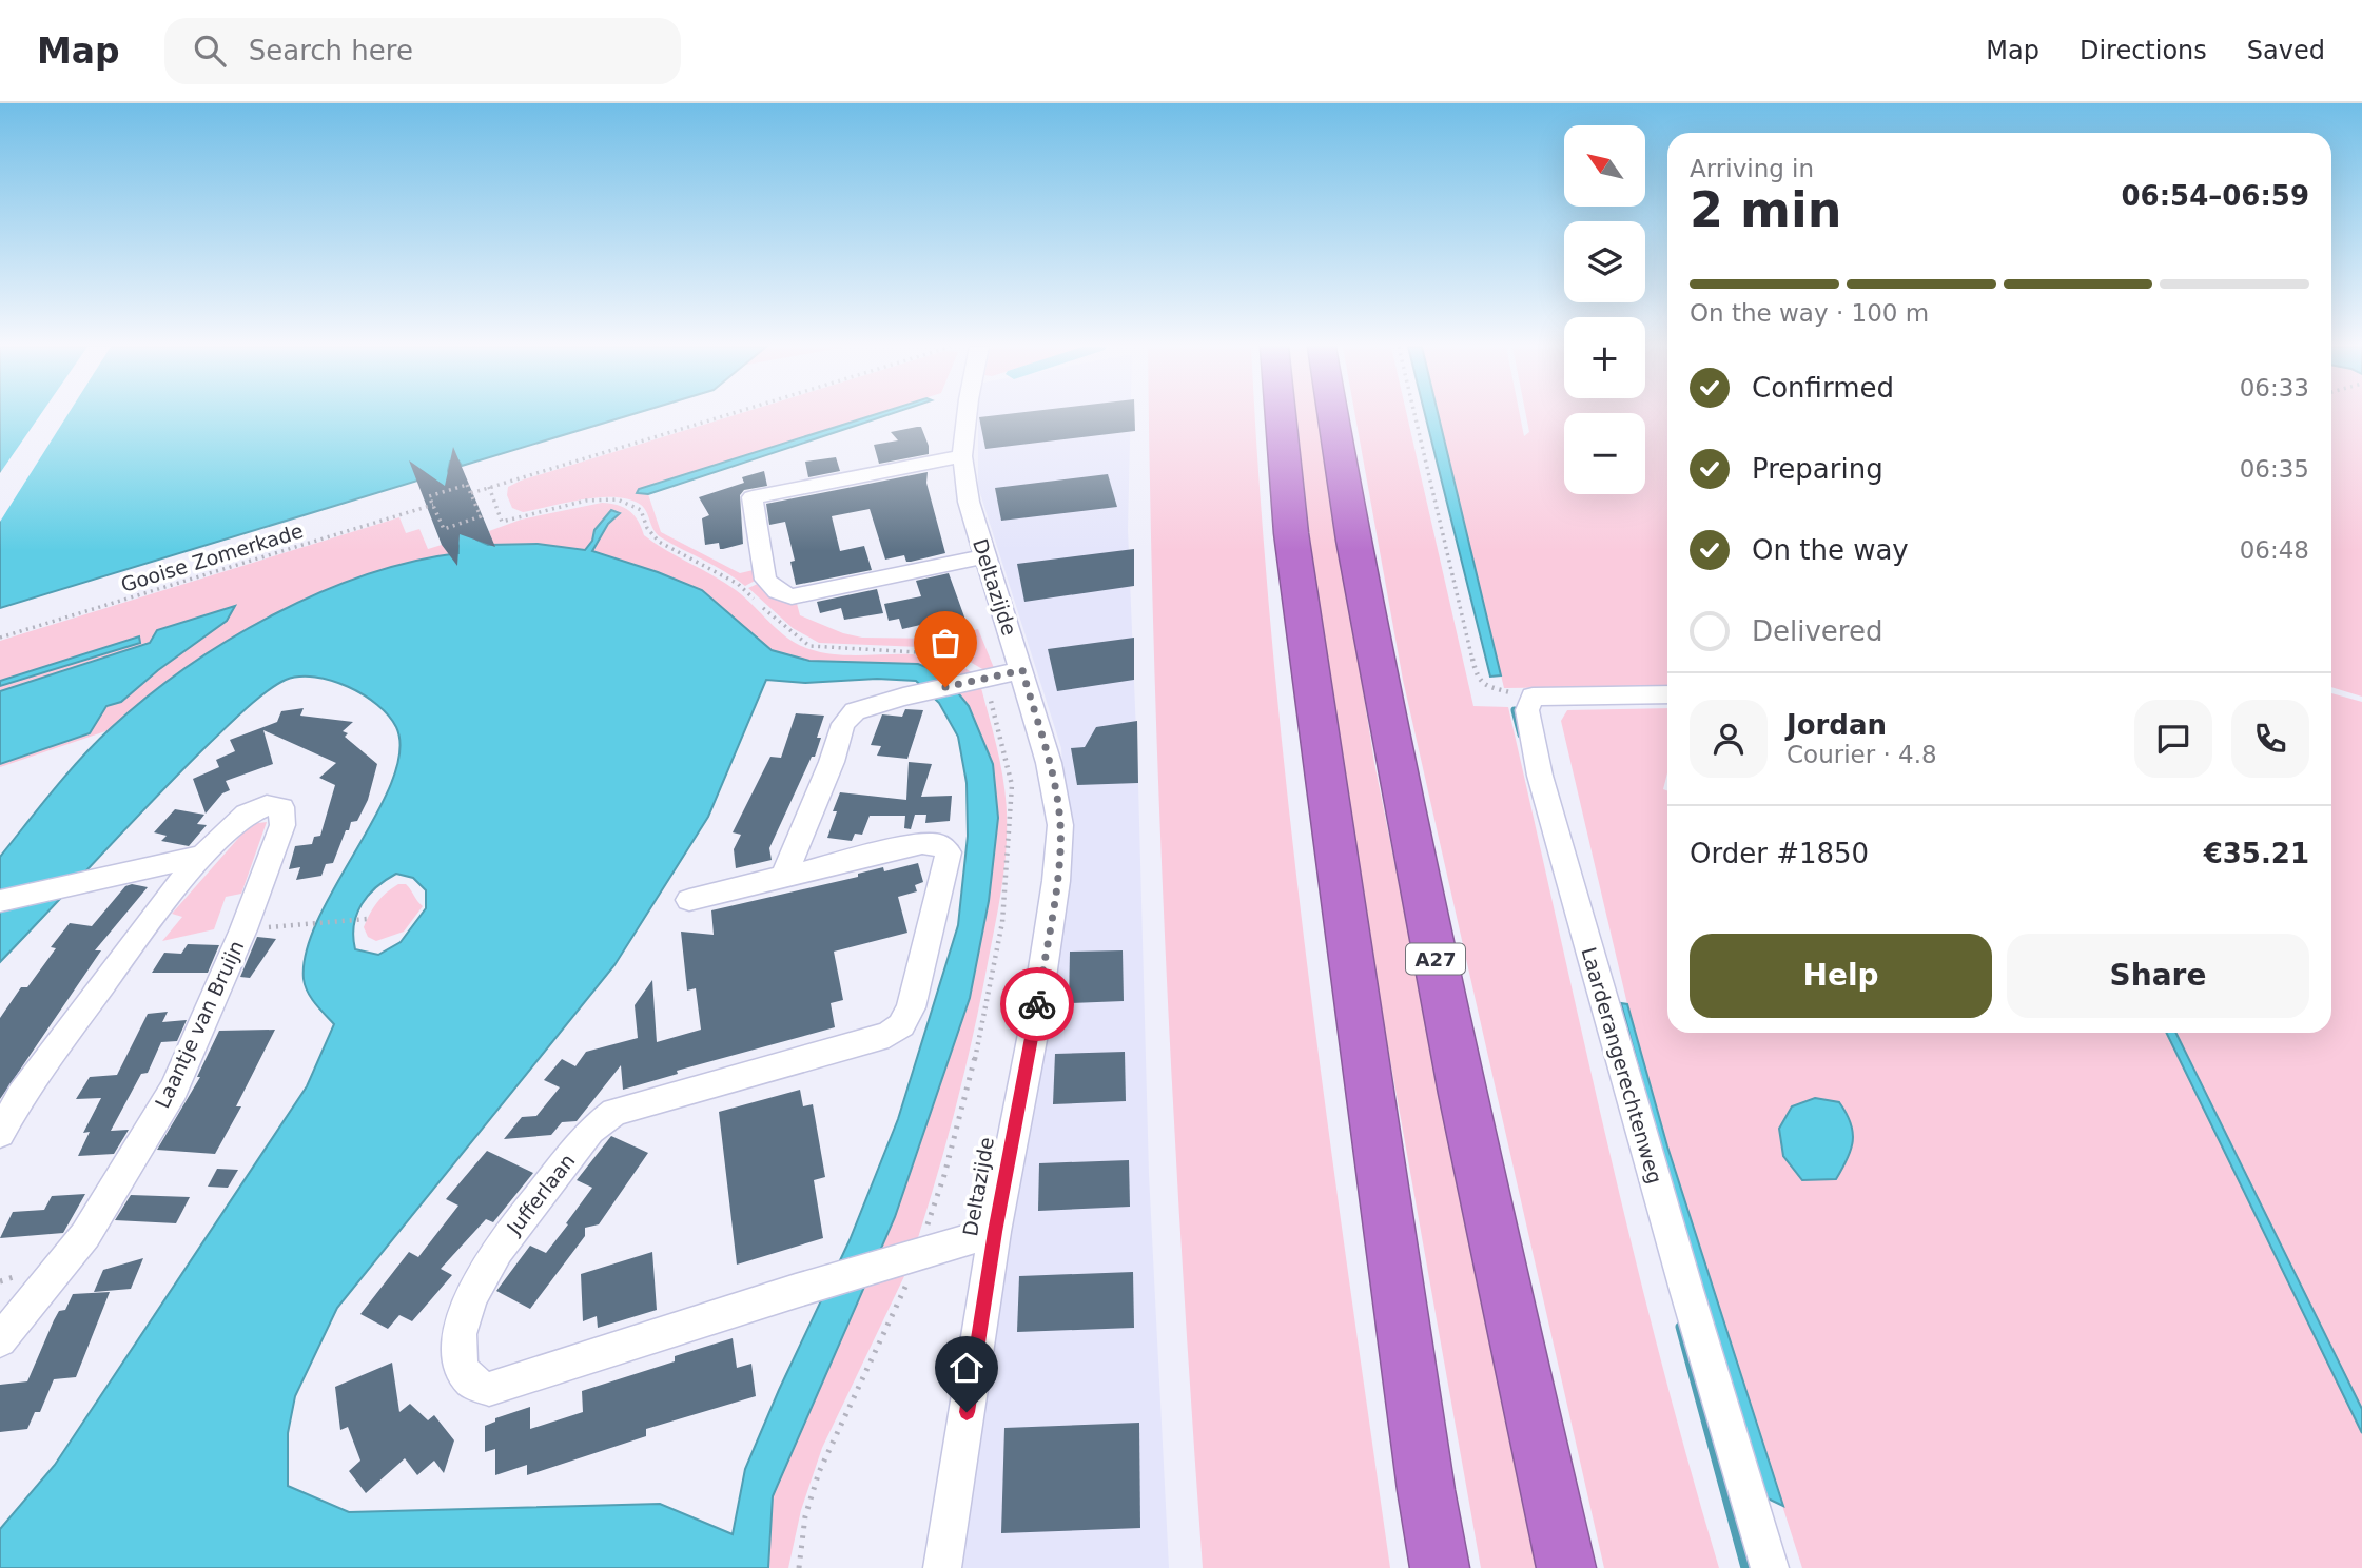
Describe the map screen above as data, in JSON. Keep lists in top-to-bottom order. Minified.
{"streets":{"highway":["A27"],"street":["Deltazijde","Laantje van Bruijn","Laarderangerechtenweg","Jufferlaan"],"path":["Gooise Zomerkade"]},"crossings":[["Deltazijde","Jufferlaan"]],"north":"top left","page":{"header":"Map","search":"Search here","nav":["Map","Directions","Saved"],"map_buttons":["+","−"],"heading":["2 min","Arriving in","06:54–06:59"],"panel":["Jordan","Courier · 4.8","Order #1850","€35.21"],"bar":"On the way · 100 m","list":[["Confirmed","06:33"],["Preparing","06:35"],["On the way","06:48"],"Delivered"],"buttons":["Help","Share"]}}
